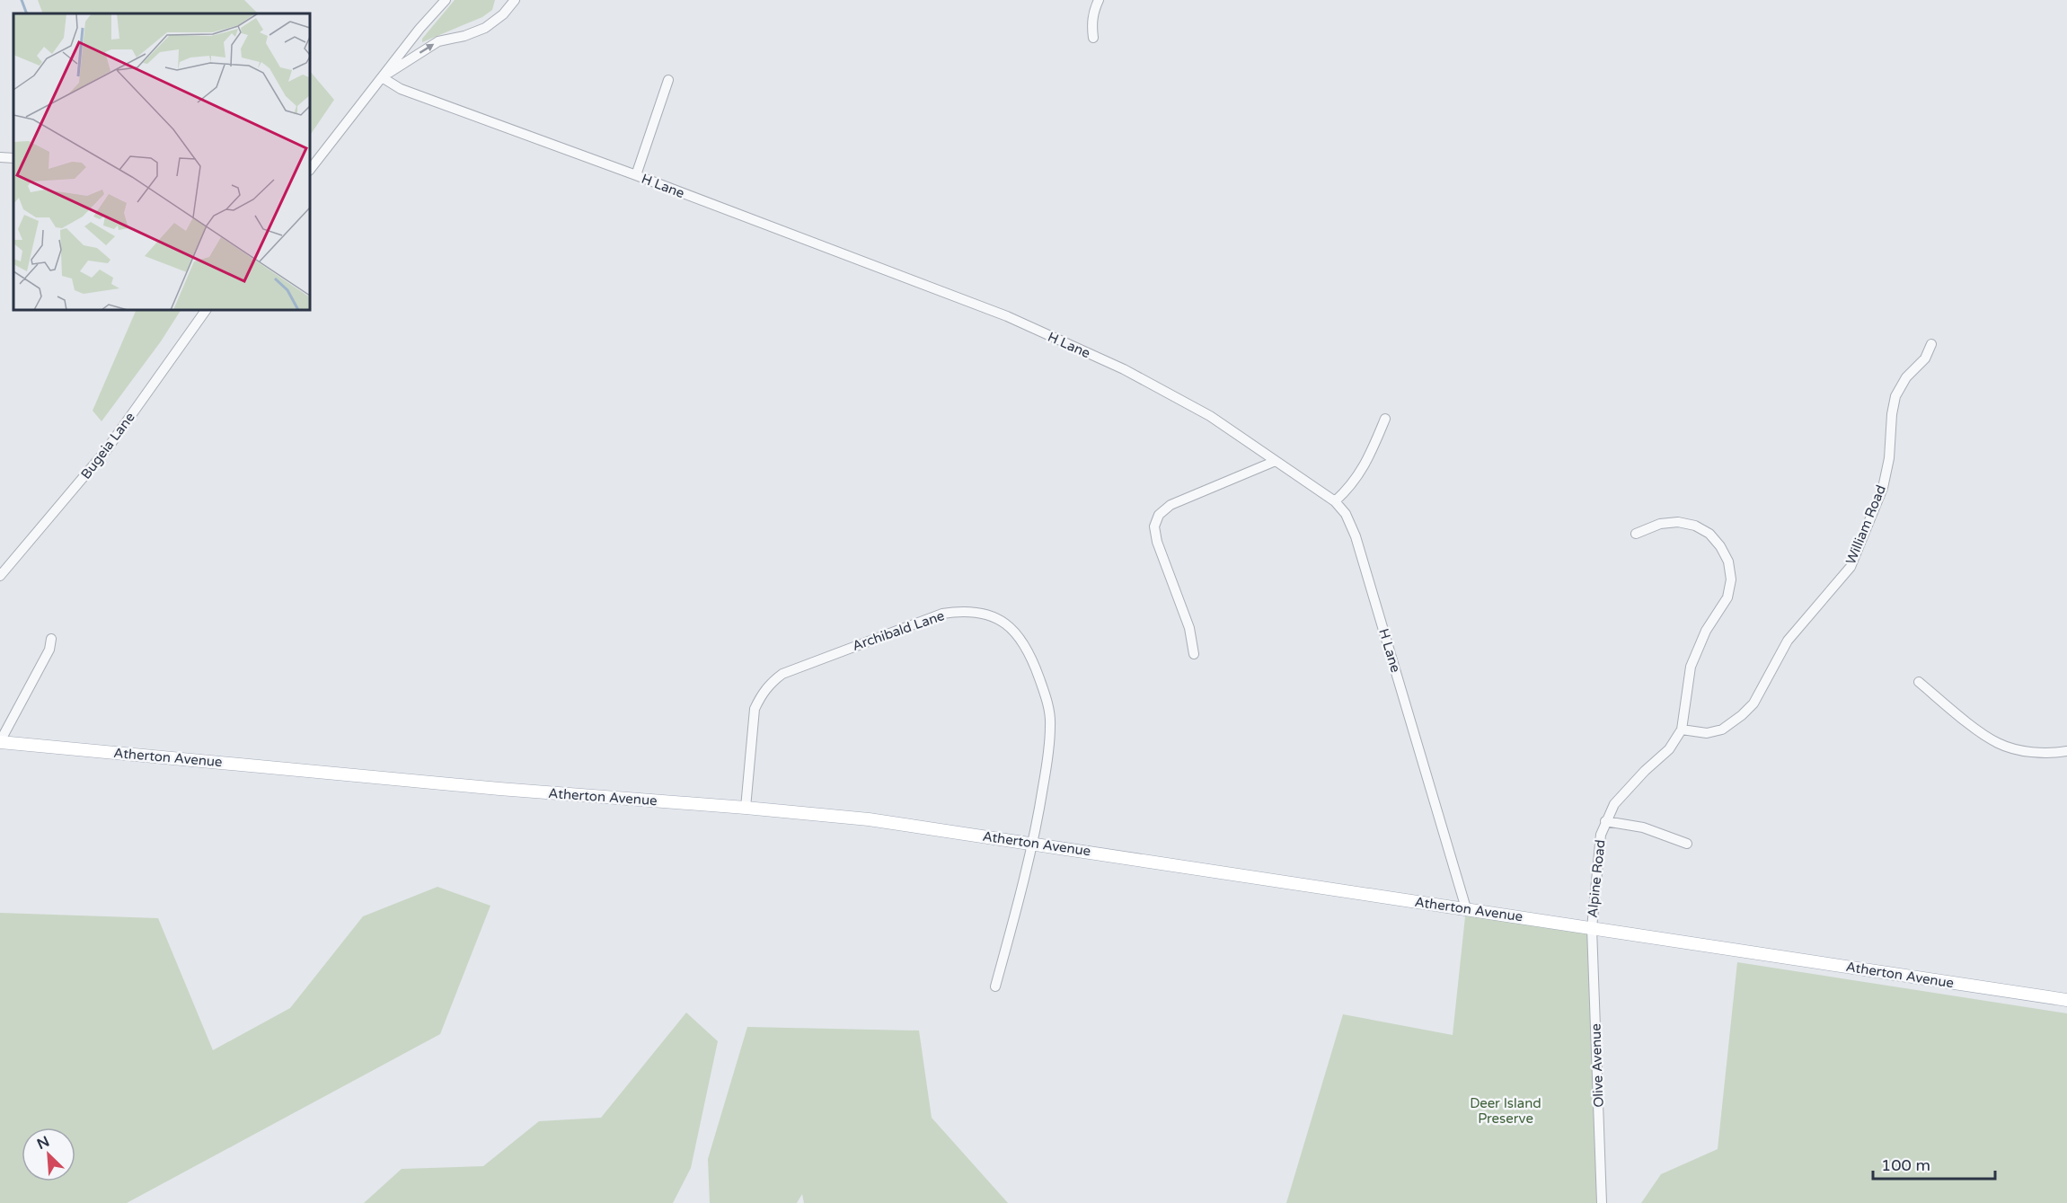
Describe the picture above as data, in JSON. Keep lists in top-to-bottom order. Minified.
{"streets":{"main road":["Atherton Avenue"],"street":["H Lane","Bugeia Lane","William Road","Archibald Lane","Alpine Road","Olive Avenue"]},"crossings":[["H Lane","Atherton Avenue"],["William Road","Alpine Road"],["Archibald Lane","Atherton Avenue"],["Atherton Avenue","Alpine Road"],["Atherton Avenue","Olive Avenue"],["Alpine Road","Olive Avenue"]],"parks":["Deer Island Preserve"],"scale_bar":"100 m","north":"top left"}
